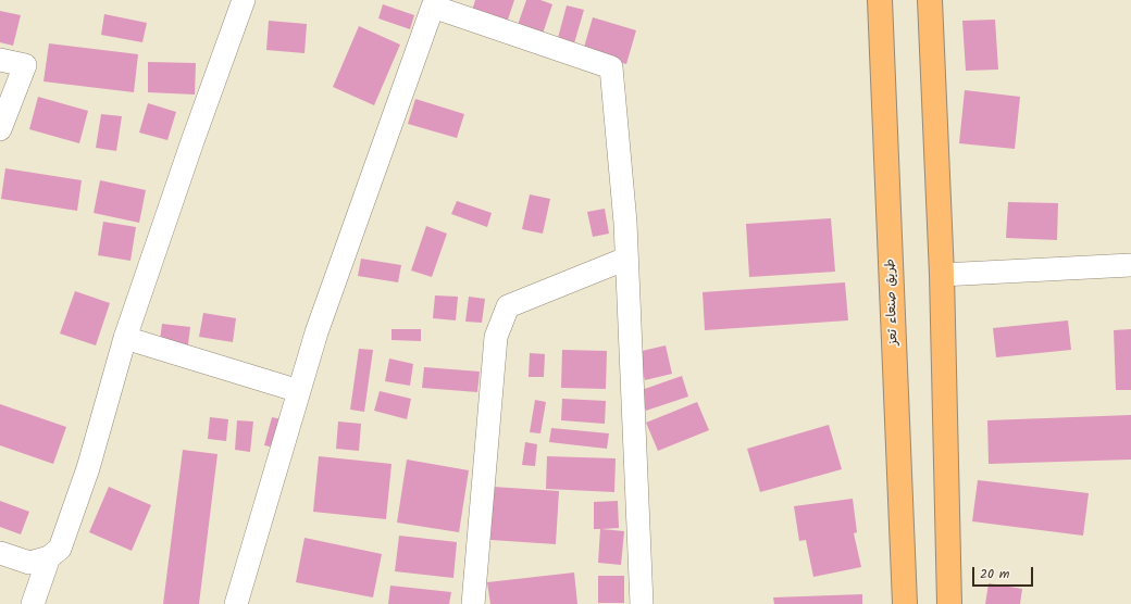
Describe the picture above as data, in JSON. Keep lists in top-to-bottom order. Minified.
{"streets":{"highway":["طريق صنعاء تعز"]},"scale_bar":"20 m"}
